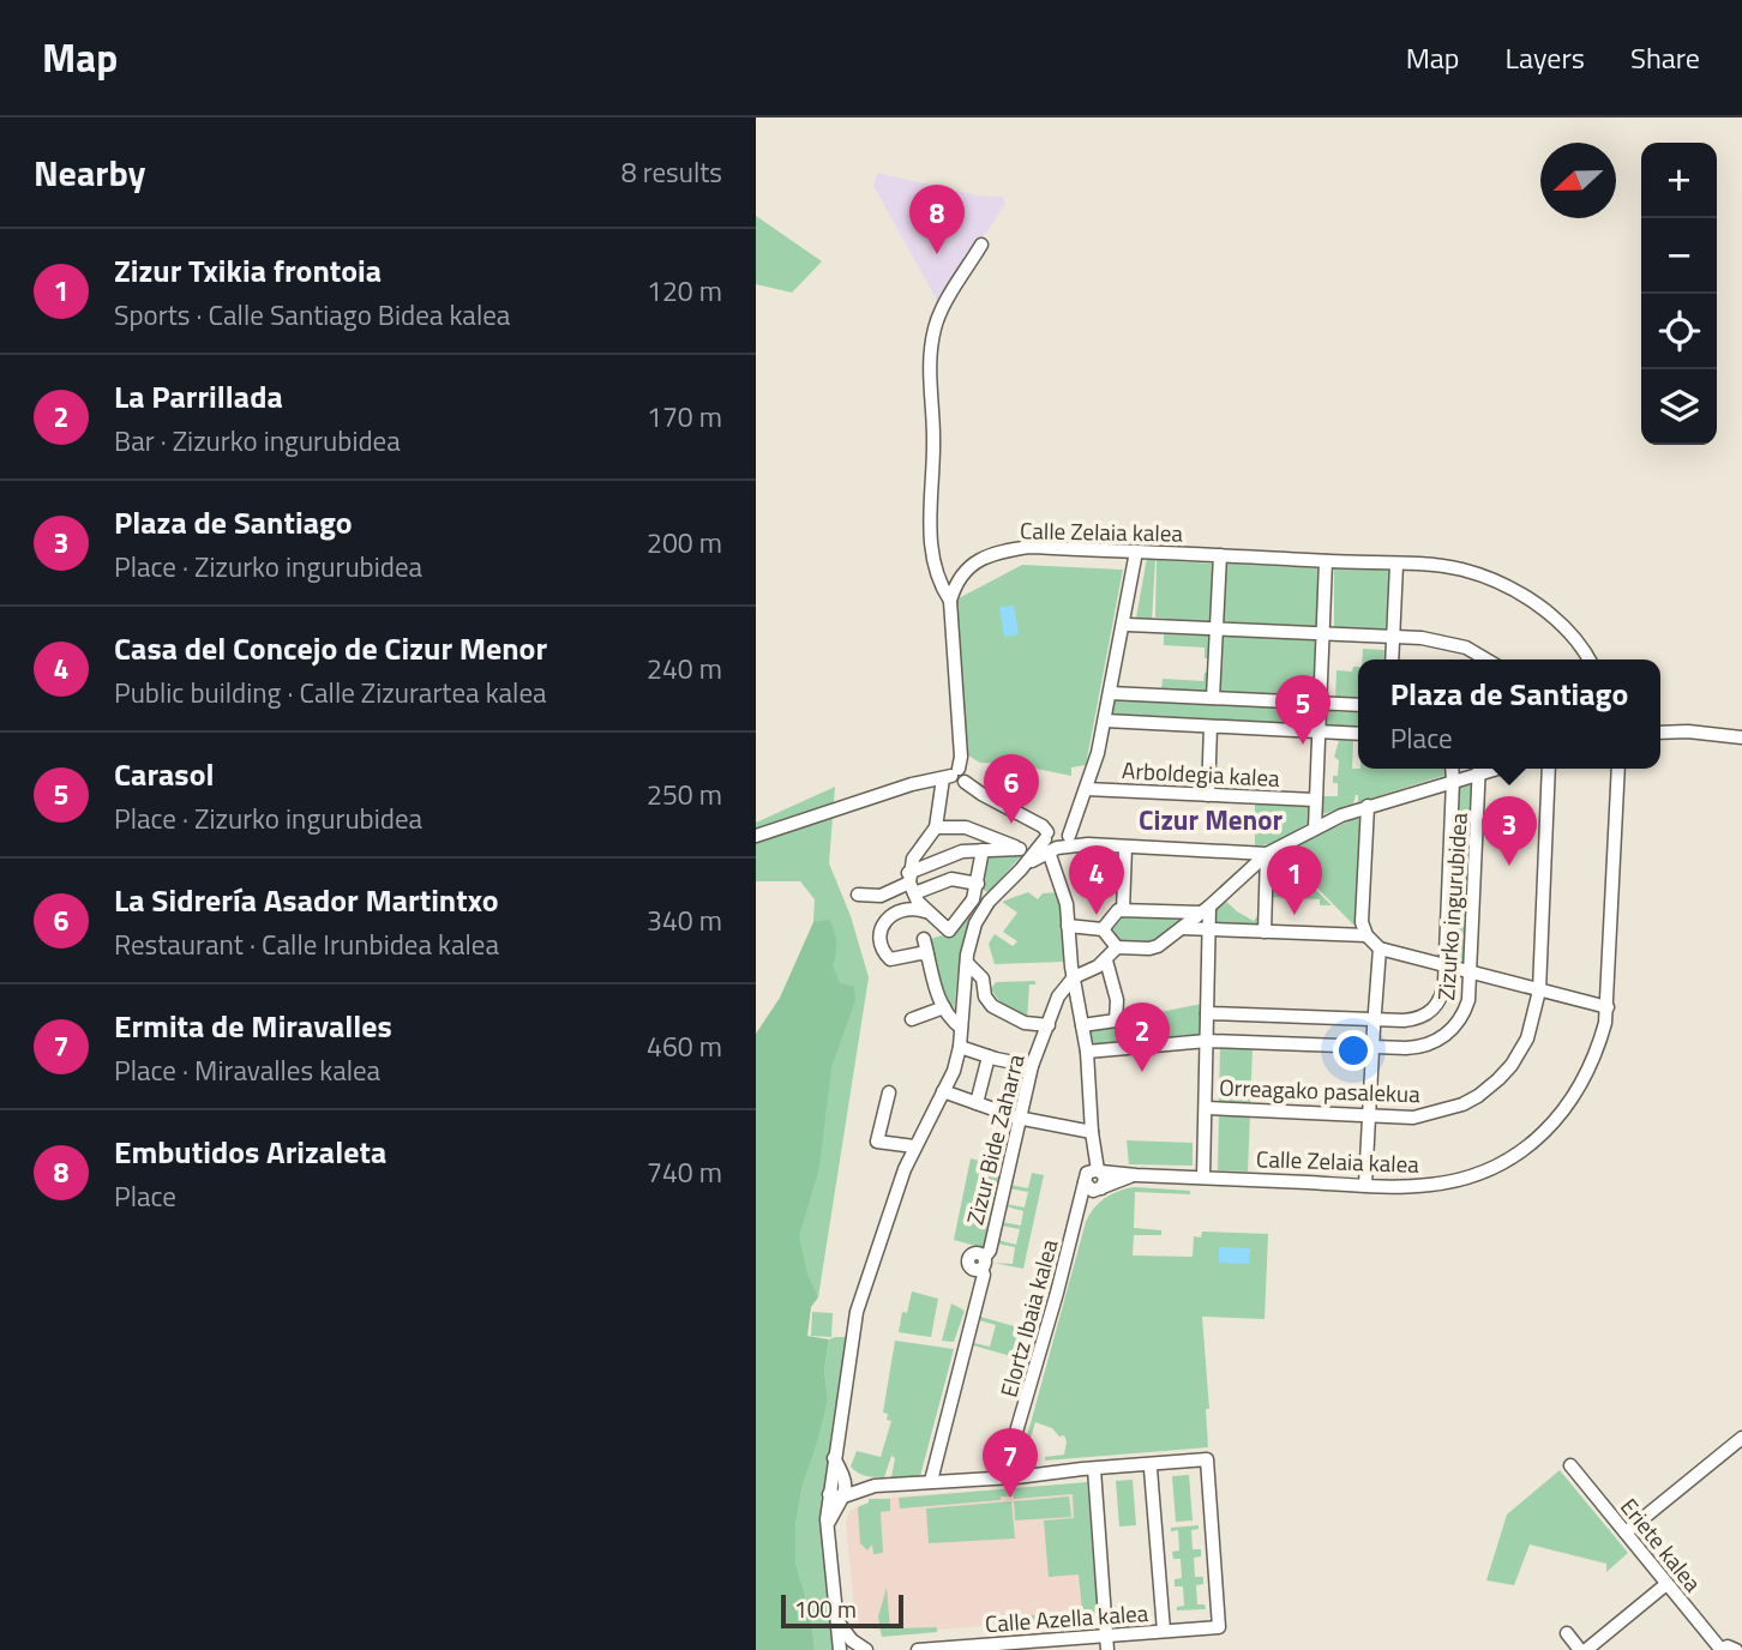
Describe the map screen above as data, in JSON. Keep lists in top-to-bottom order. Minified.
{"streets":{"street":["Calle Zelaia kalea","Arboldegia kalea","Zizurko ingurubidea","Orreagako pasalekua","Zizur Bide Zaharra","Elortz Ibaia kalea","Eriete kalea","Calle Azella kalea"]},"crossings":[["Calle Zelaia kalea","Elortz Ibaia kalea"],["Zizurko ingurubidea","Elortz Ibaia kalea"],["Zizur Bide Zaharra","Elortz Ibaia kalea"]],"districts":["Cizur Menor"],"scale_bar":"100 m","north":"left","page":{"header":"Map","nav":["Map","Layers","Share"],"heading":["Nearby","8 results"],"map_buttons":["+","−"],"pins":["8","5","6","3","1","4","2","7"],"list":[{"mark":"1","name":"Zizur Txikia frontoia","note":"Sports · Calle Santiago Bidea kalea","value":"120 m"},{"mark":"2","name":"La Parrillada","note":"Bar · Zizurko ingurubidea","value":"170 m"},{"mark":"3","name":"Plaza de Santiago","note":"Place · Zizurko ingurubidea","value":"200 m"},{"mark":"4","name":"Casa del Concejo de Cizur Menor","note":"Public building · Calle Zizurartea kalea","value":"240 m"},{"mark":"5","name":"Carasol","note":"Place · Zizurko ingurubidea","value":"250 m"},{"mark":"6","name":"La Sidrería Asador Martintxo","note":"Restaurant · Calle Irunbidea kalea","value":"340 m"},{"mark":"7","name":"Ermita de Miravalles","note":"Place · Miravalles kalea","value":"460 m"},{"mark":"8","name":"Embutidos Arizaleta","note":"Place","value":"740 m"}],"popup":["Plaza de Santiago","Place"],"scale":"100 m"}}
